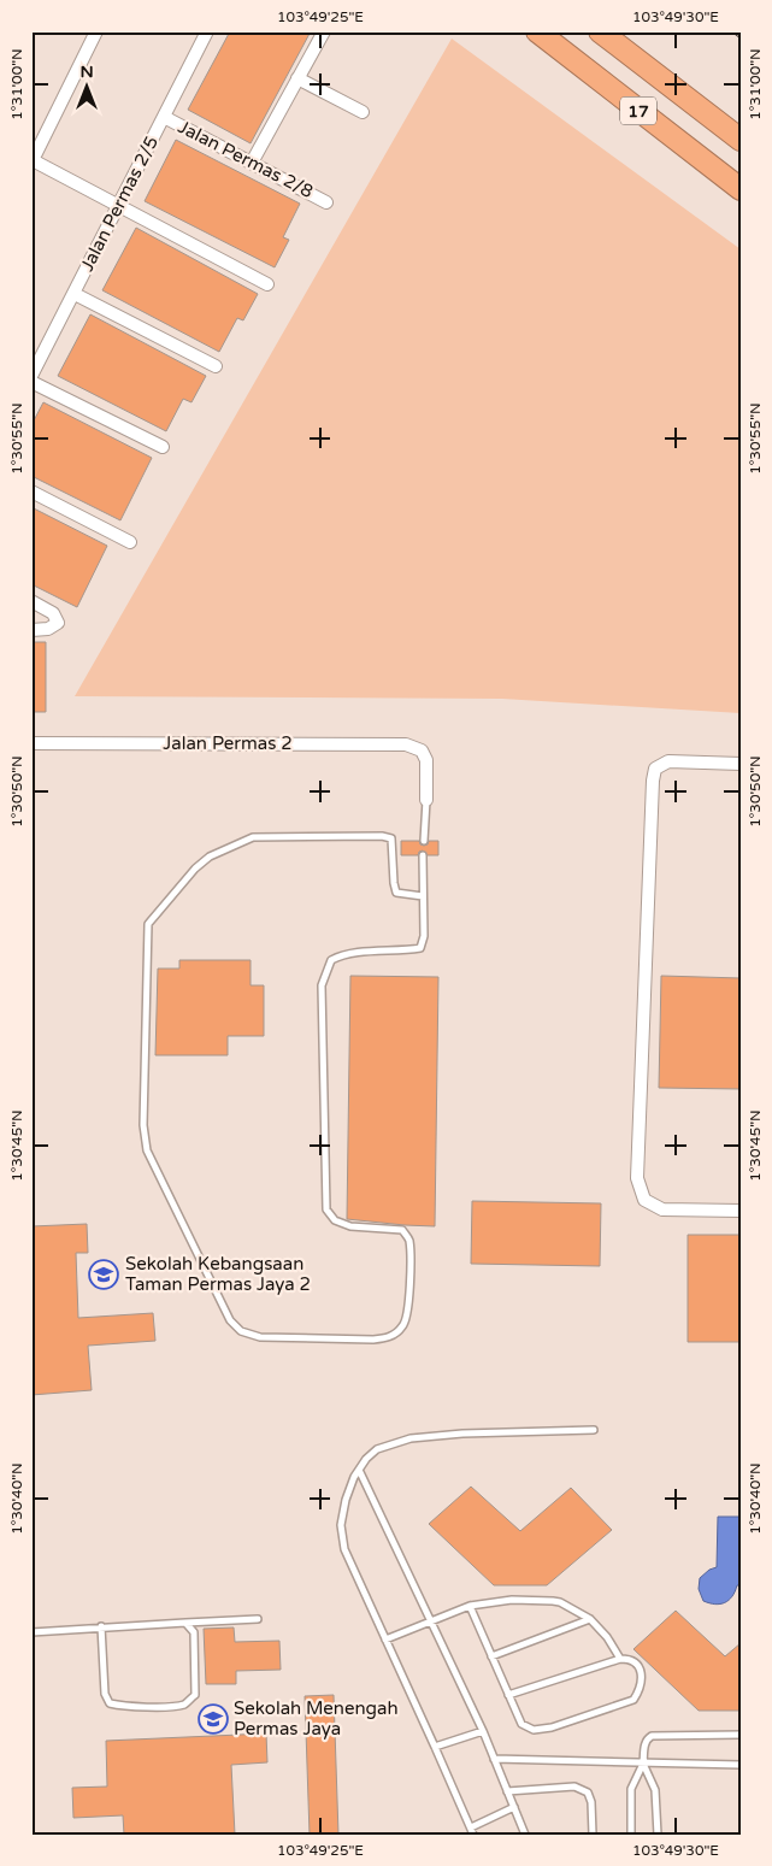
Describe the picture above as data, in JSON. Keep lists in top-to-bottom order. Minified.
{"streets":{"highway":["17"],"street":["Jalan Permas 2/8","Jalan Permas 2/5","Jalan Permas 2"]},"crossings":[["Jalan Permas 2/8","Jalan Permas 2/5"]],"places":{"school or university":["Sekolah Kebangsaan Taman Permas Jaya 2","Sekolah Menengah Permas Jaya"]},"north":"top","coordinates":["103°49'25\"E","103°49'30\"E","1°31'00\"N","1°30'55\"N","1°30'50\"N","1°30'45\"N","1°30'40\"N"]}
